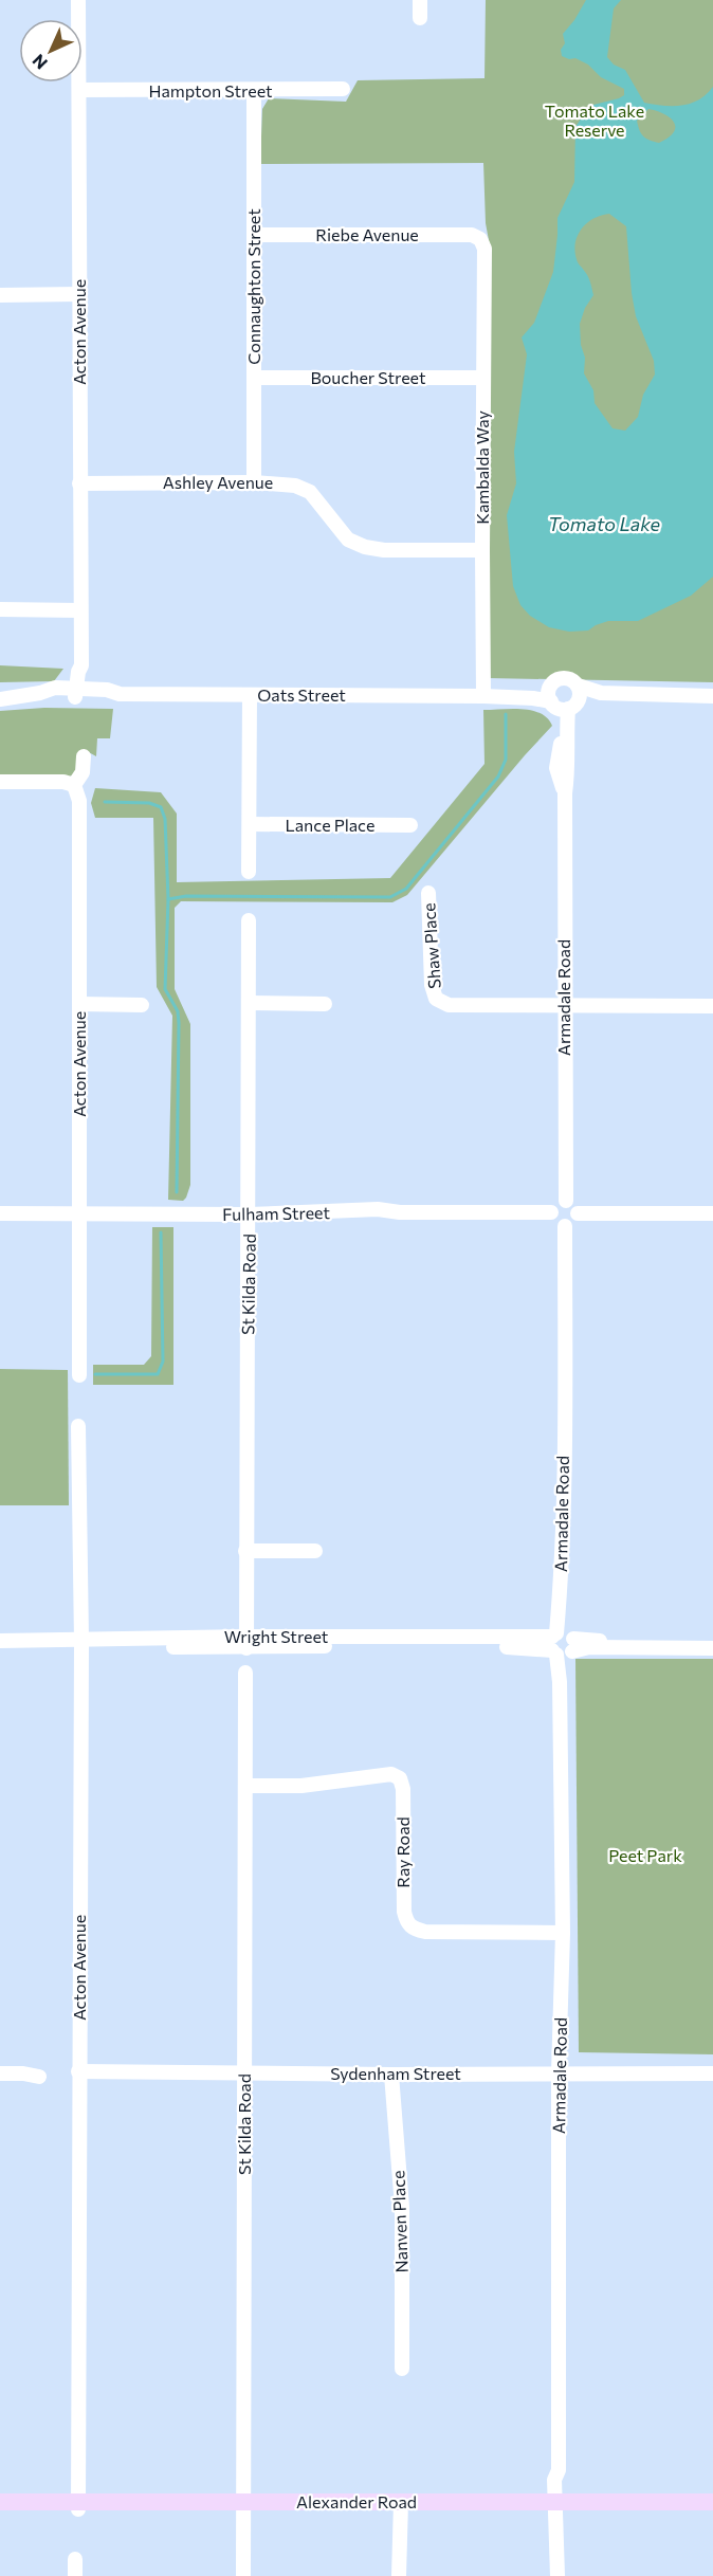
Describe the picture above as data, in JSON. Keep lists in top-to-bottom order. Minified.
{"streets":{"main road":["Alexander Road"],"street":["Hampton Street","Riebe Avenue","Connaughton Street","Acton Avenue","Boucher Street","Kambalda Way","Ashley Avenue","Oats Street","Lance Place","Shaw Place","Armadale Road","Fulham Street","St Kilda Road","Wright Street","Ray Road","Sydenham Street","Nanven Place"]},"crossings":[["Hampton Street","Connaughton Street"],["Hampton Street","Acton Avenue"],["Riebe Avenue","Connaughton Street"],["Riebe Avenue","Kambalda Way"],["Connaughton Street","Boucher Street"],["Connaughton Street","Ashley Avenue"],["Acton Avenue","Ashley Avenue"],["Acton Avenue","Oats Street"],["Acton Avenue","Fulham Street"],["Acton Avenue","Wright Street"],["Acton Avenue","Sydenham Street"],["Acton Avenue","Alexander Road"],["Boucher Street","Kambalda Way"],["Kambalda Way","Ashley Avenue"],["Kambalda Way","Oats Street"],["Oats Street","Armadale Road"],["Shaw Place","Armadale Road"],["Armadale Road","Fulham Street"],["Armadale Road","Wright Street"],["Armadale Road","Ray Road"],["Armadale Road","Sydenham Street"],["Armadale Road","Alexander Road"],["Fulham Street","St Kilda Road"],["St Kilda Road","Wright Street"],["St Kilda Road","Ray Road"],["St Kilda Road","Sydenham Street"],["St Kilda Road","Alexander Road"],["Sydenham Street","Nanven Place"]],"water":["Tomato Lake"],"parks":["Tomato Lake Reserve","Peet Park"],"north":"bottom left"}
